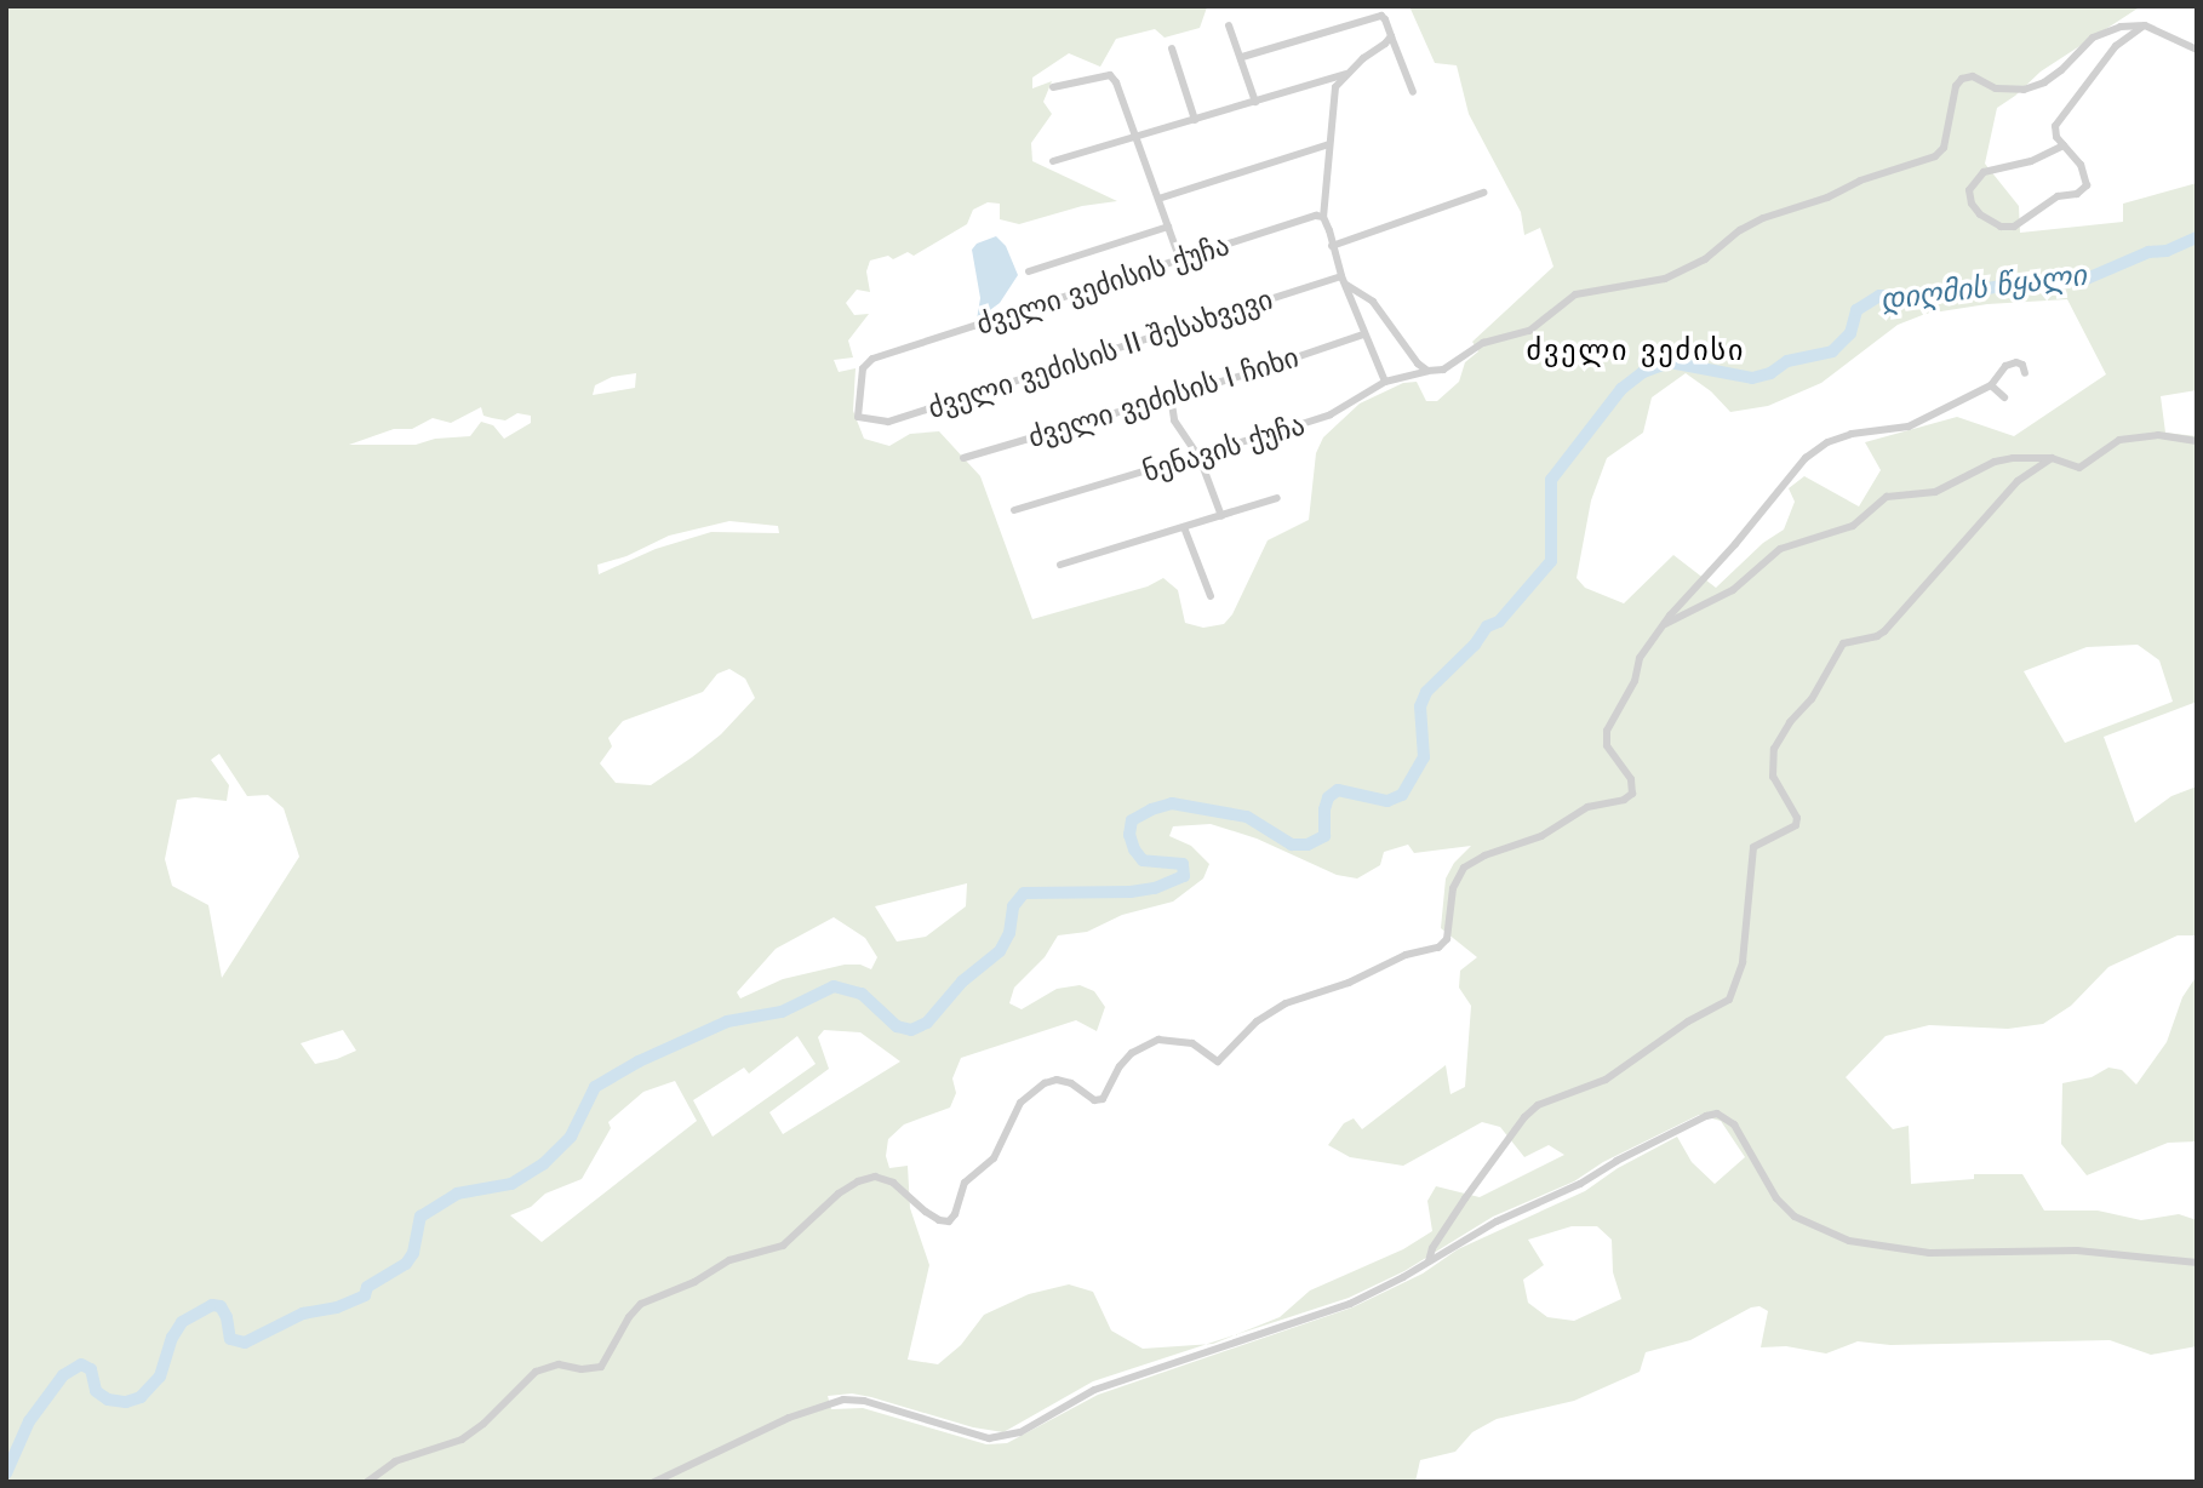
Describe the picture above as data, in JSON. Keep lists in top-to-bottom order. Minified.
{"streets":{"street":["ძველი ვეძისის ქუჩა","ძველი ვეძისის II შესახვევი","ძველი ვეძისის I ჩიხი","ნენავის ქუჩა"]},"crossings":[["ძველი ვეძისის ქუჩა","ძველი ვეძისის II შესახვევი"]],"districts":["ძველი ვეძისი"],"water":["დიღმის წყალი"]}
